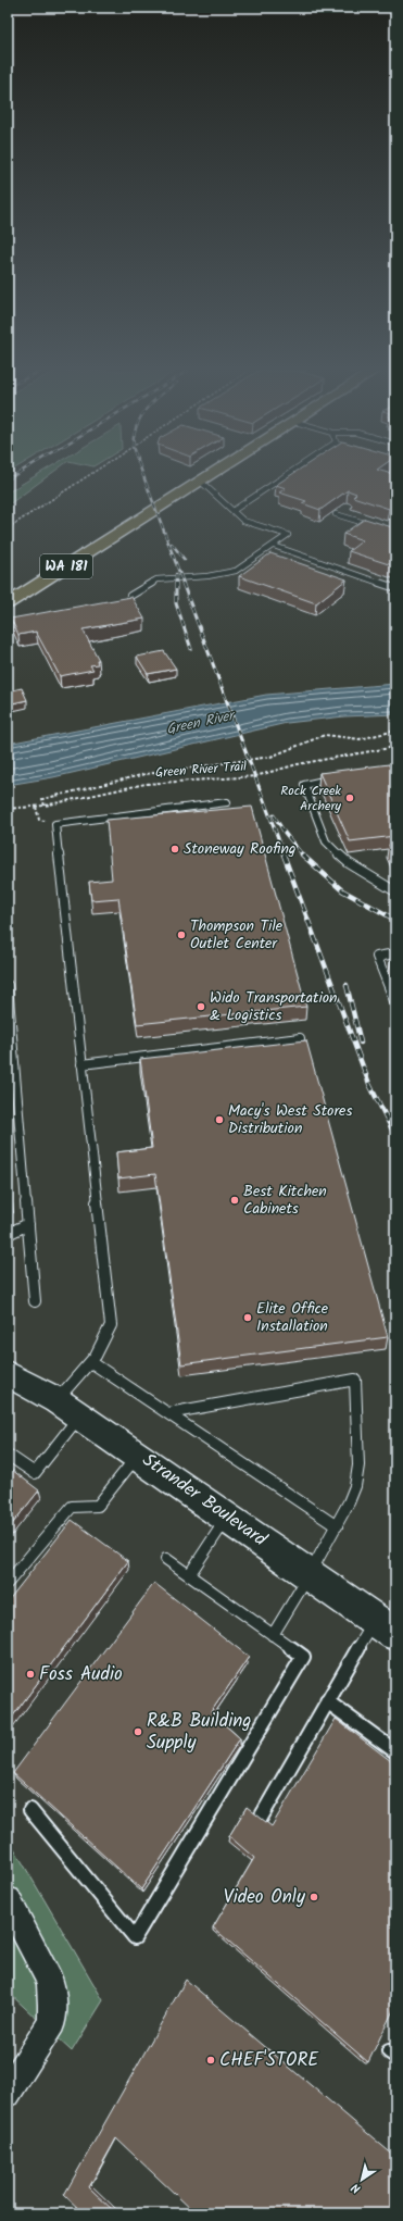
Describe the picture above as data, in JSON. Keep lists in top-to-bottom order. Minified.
{"streets":{"main road":["WA 181","Strander Boulevard"],"path":["Green River Trail"]},"water":["Green River"],"places":["Rock Creek Archery","Stoneway Roofing","Thompson Tile Outlet Center","Wido Transportation & Logistics","Macy's West Stores Distribution","Best Kitchen Cabinets","Elite Office Installation","Foss Audio","R&B Building Supply","Video Only","CHEF'STORE"],"north":"bottom left"}
